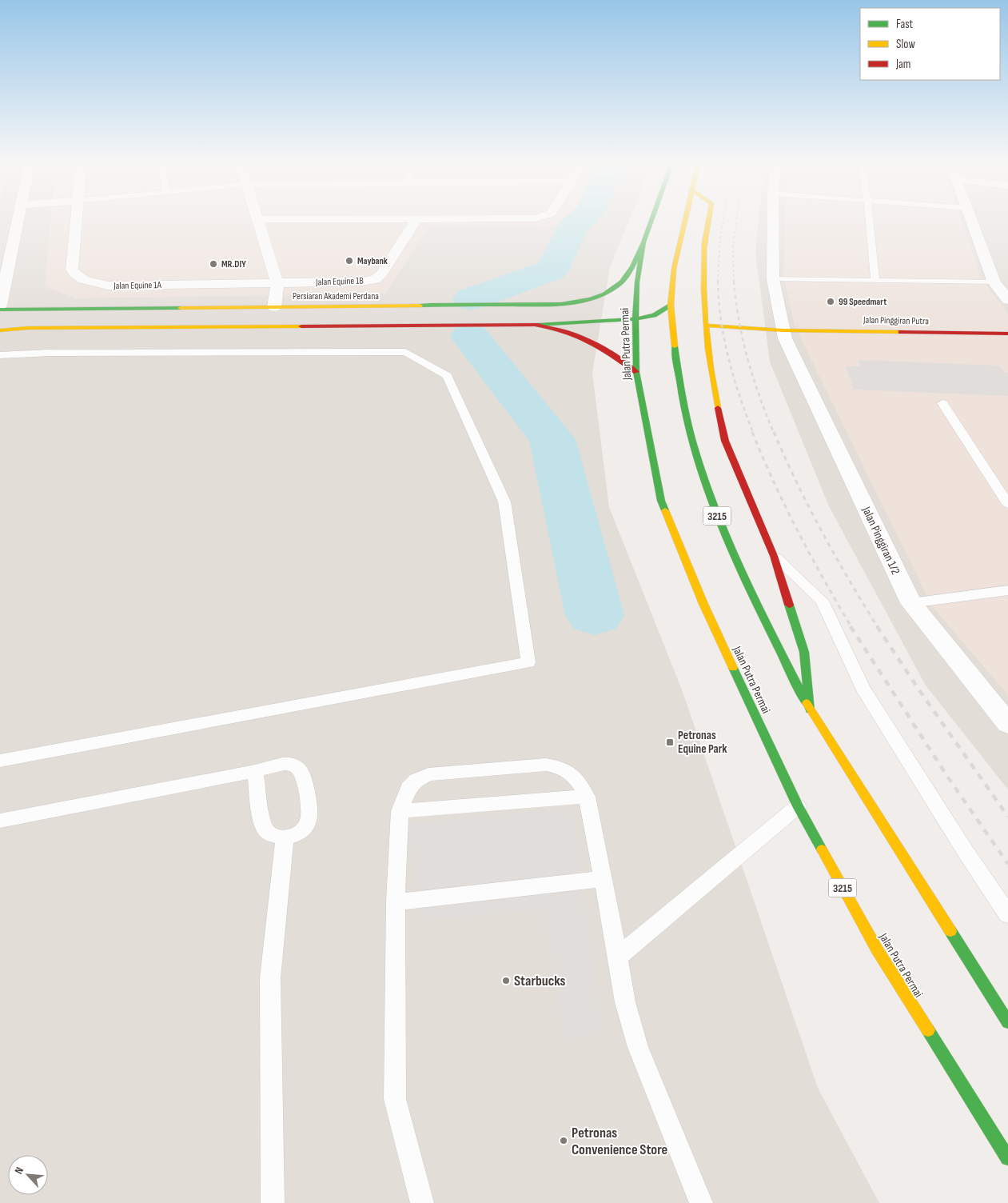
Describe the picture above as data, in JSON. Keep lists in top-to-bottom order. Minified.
{"streets":{"street":["Jalan Equine 1B","Jalan Equine 1A","Persiaran Akademi Perdana","Jalan Pinggiran Putra","Jalan Putra Permai","3215","Jalan Pinggiran 1/2"]},"crossings":[["Jalan Equine 1B","Jalan Equine 1A"],["Persiaran Akademi Perdana","Jalan Putra Permai"],["Jalan Pinggiran Putra","Jalan Pinggiran 1/2"]],"places":{"other":["Maybank","MR.DIY","99 Speedmart","Starbucks","Petronas Convenience Store"],"transit":["Petronas Equine Park"]},"legend":["Fast","Slow","Jam"],"north":"top left"}
